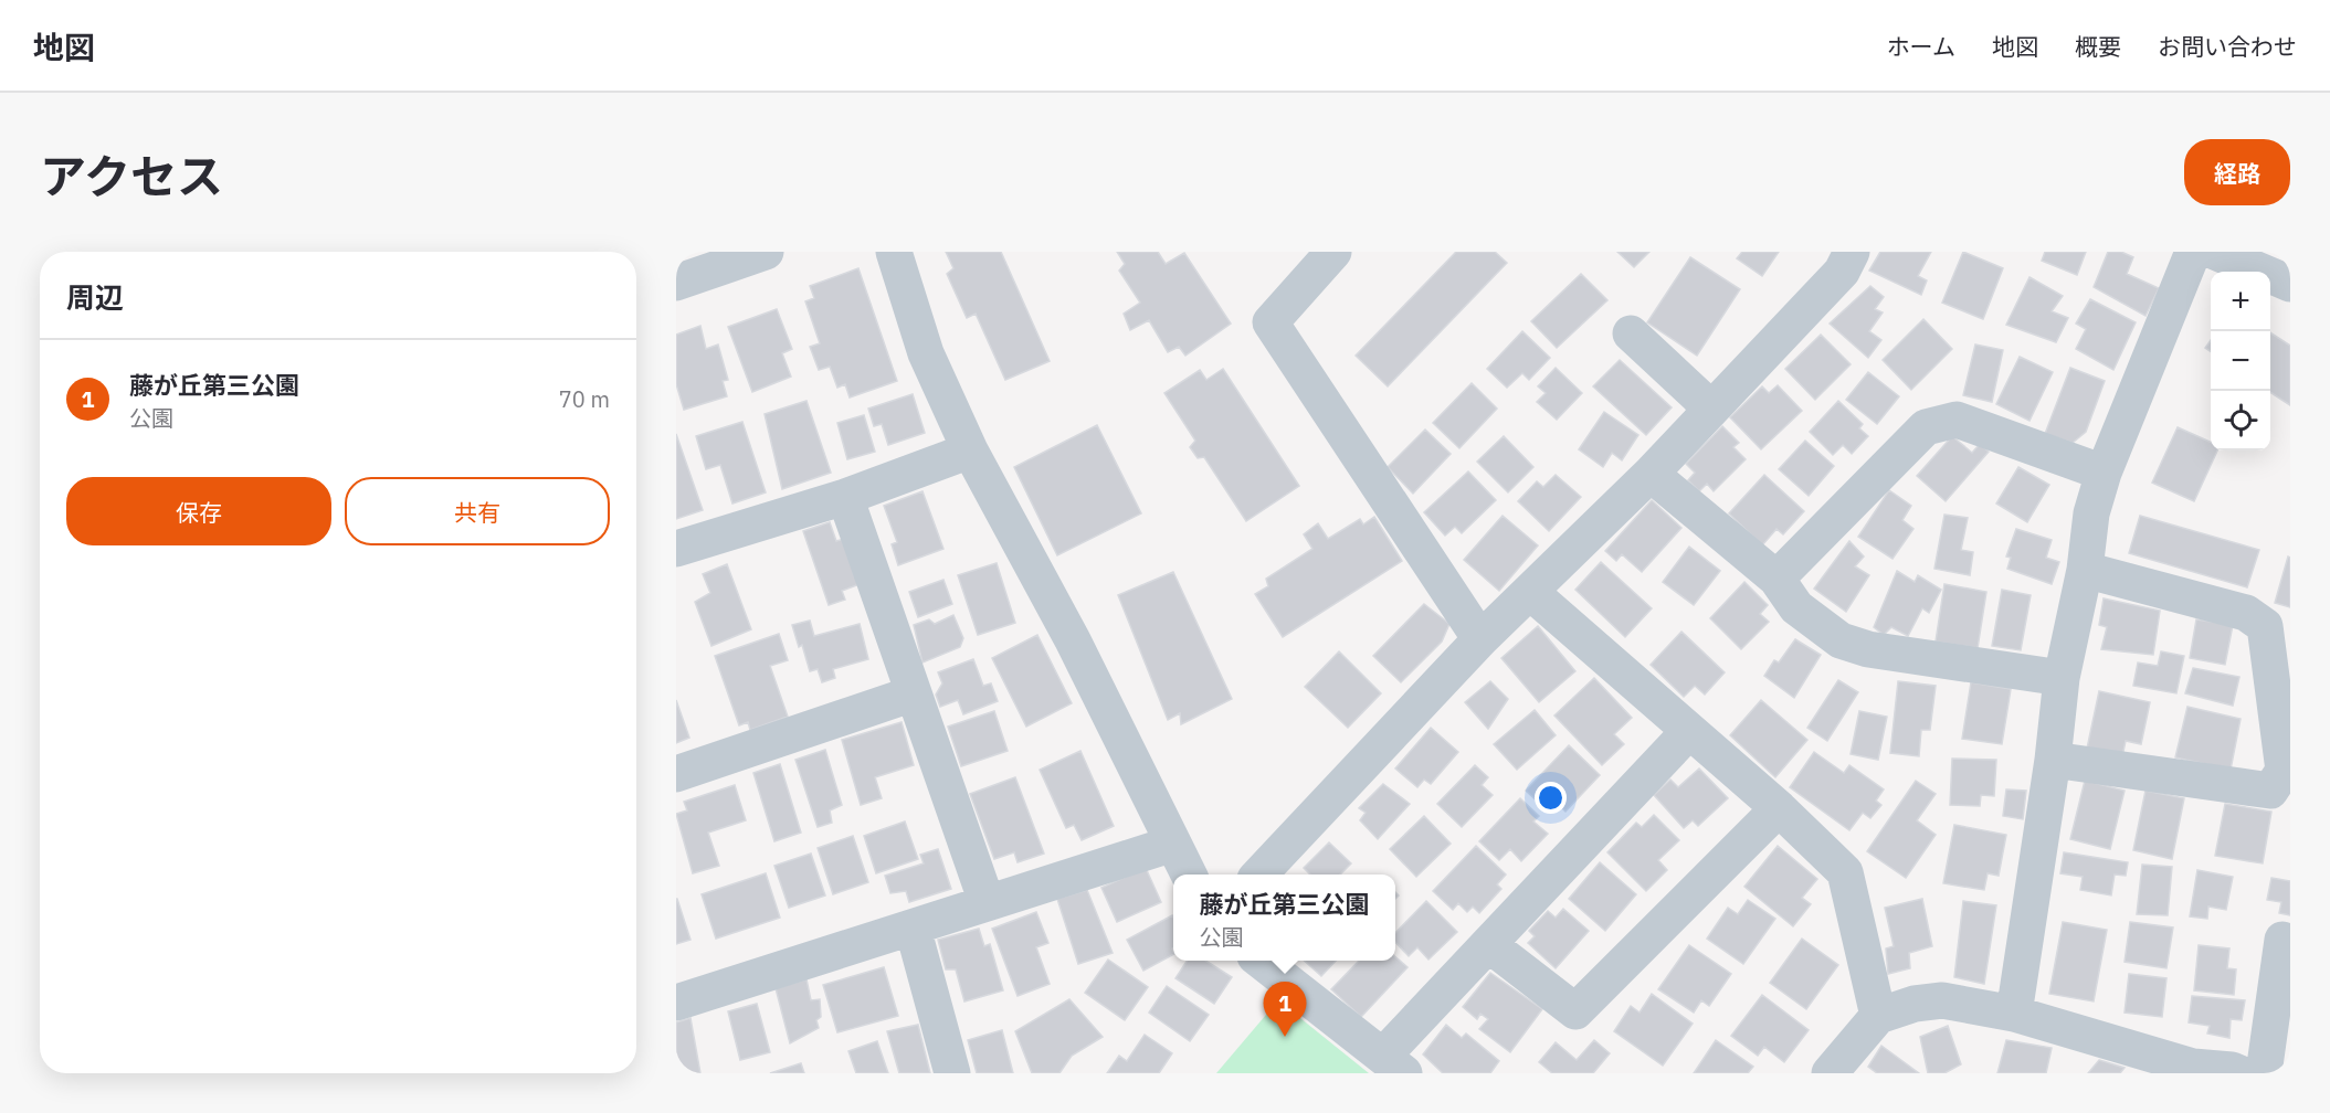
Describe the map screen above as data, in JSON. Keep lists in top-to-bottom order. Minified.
{"page":{"header":"地図","nav":["ホーム","地図","概要","お問い合わせ"],"title":"アクセス","buttons":["経路",["保存","共有"]],"heading":"周辺","map_buttons":["+","−"],"list":[{"mark":"1","name":"藤が丘第三公園","note":"公園","value":"70 m"}],"popup":["藤が丘第三公園","公園"],"pins":"1"}}
